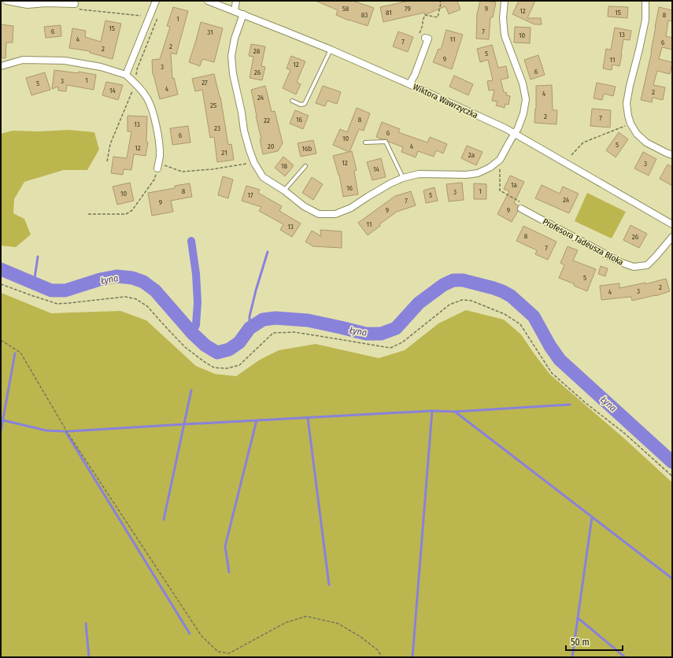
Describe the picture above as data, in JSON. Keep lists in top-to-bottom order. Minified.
{"streets":{"street":["Wiktora Wawrzyczka","Profesora Tadeusza Bloka"]},"water":["Łyna"],"house_numbers":["58","79","9","12","81","15","83","8","1","15","6","7","31","13","10","4","11","7","6","2","2","28","5","9","11","12","3","6","26","1","3","27","5","4","14","2","4","24","25","2","7","16","8","22","13","23","6","6","10","5","20","4","12","16b","21","2a","12","3","18","14","1a","16","8","1","3","10","17","5","24","7","9","9","9","11","13","8","26","7","5","2","3","4"],"scale_bar":"50 m"}
